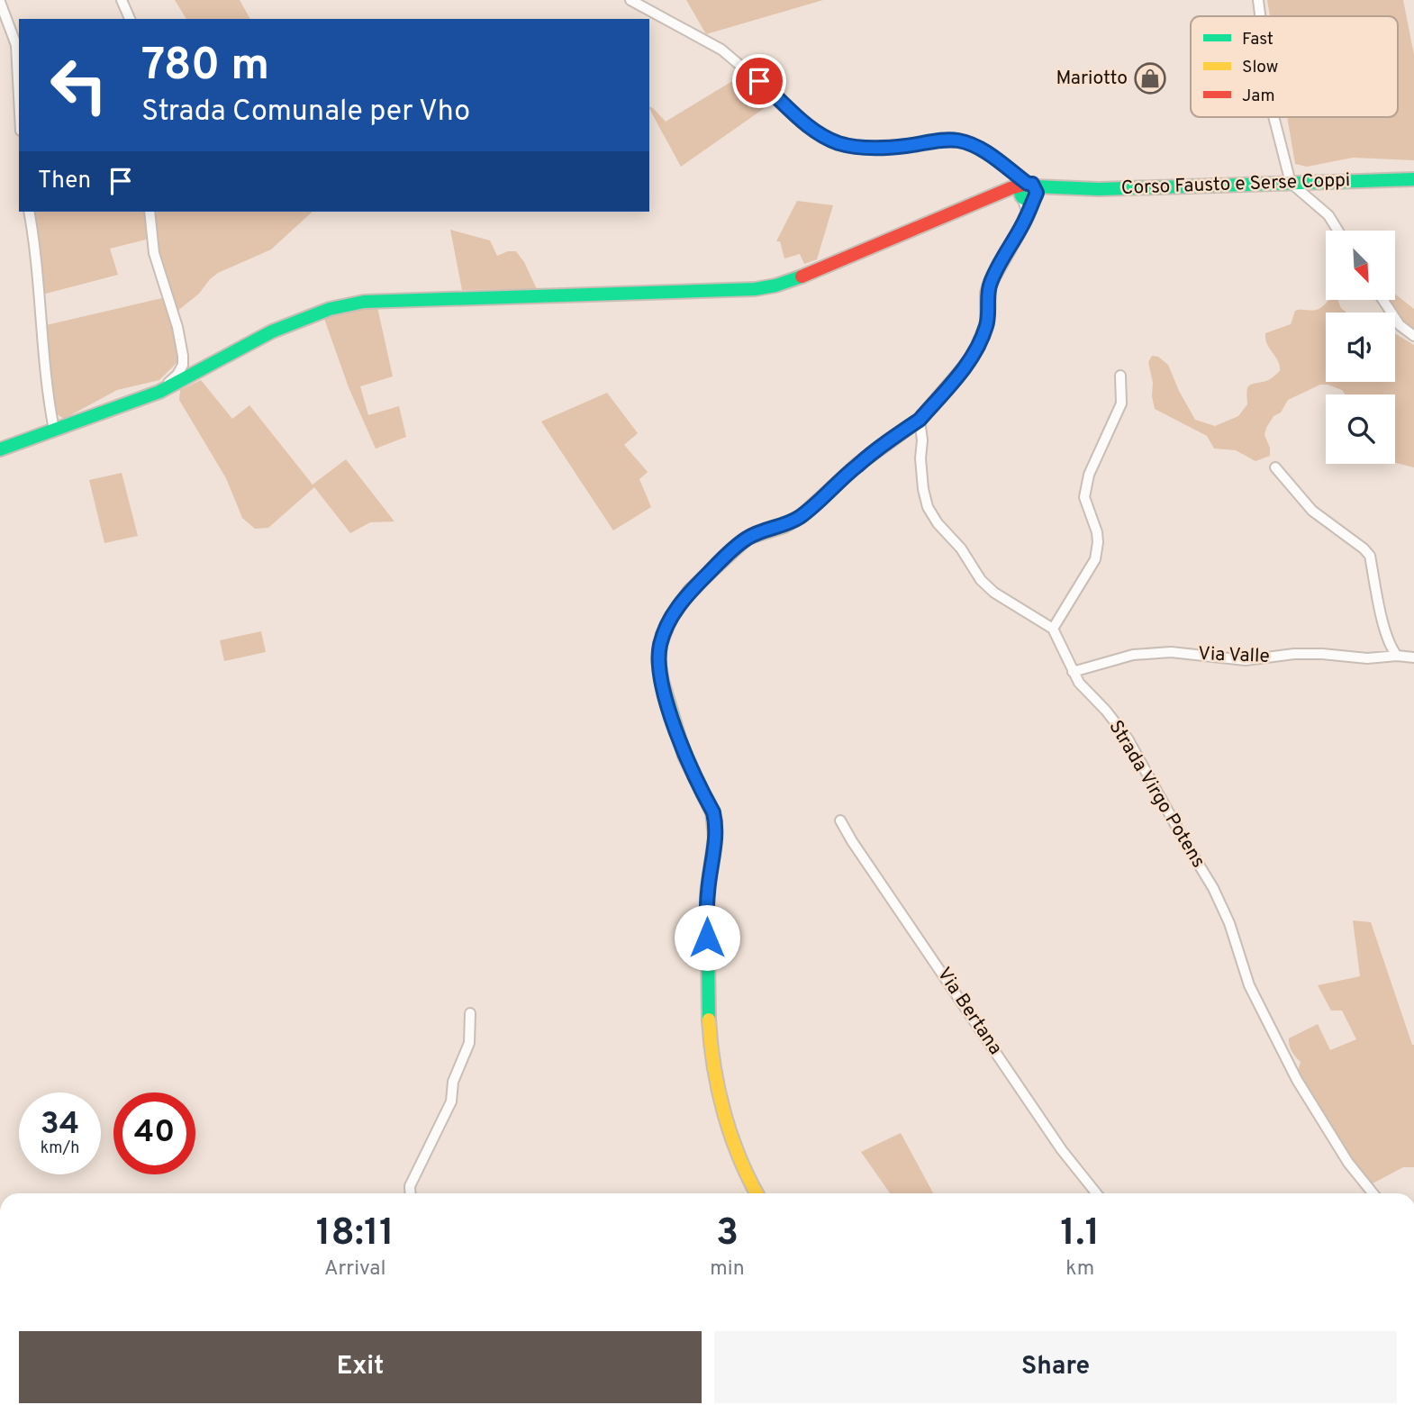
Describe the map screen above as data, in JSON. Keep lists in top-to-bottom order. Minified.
{"streets":{"street":["Corso Fausto e Serse Coppi","Via Valle","Strada Virgo Potens","Via Bertana"]},"crossings":[["Via Valle","Strada Virgo Potens"]],"places":{"shop":["Mariotto"]},"legend":["Fast","Slow","Jam"],"north":"bottom right","page":{"turn":["780 m","Strada Comunale per Vho"],"then":"Then","speed":"34 km/h","limit":"40","eta":["18:11","Arrival","3","min","1.1","km"],"buttons":["Exit","Share"]}}
